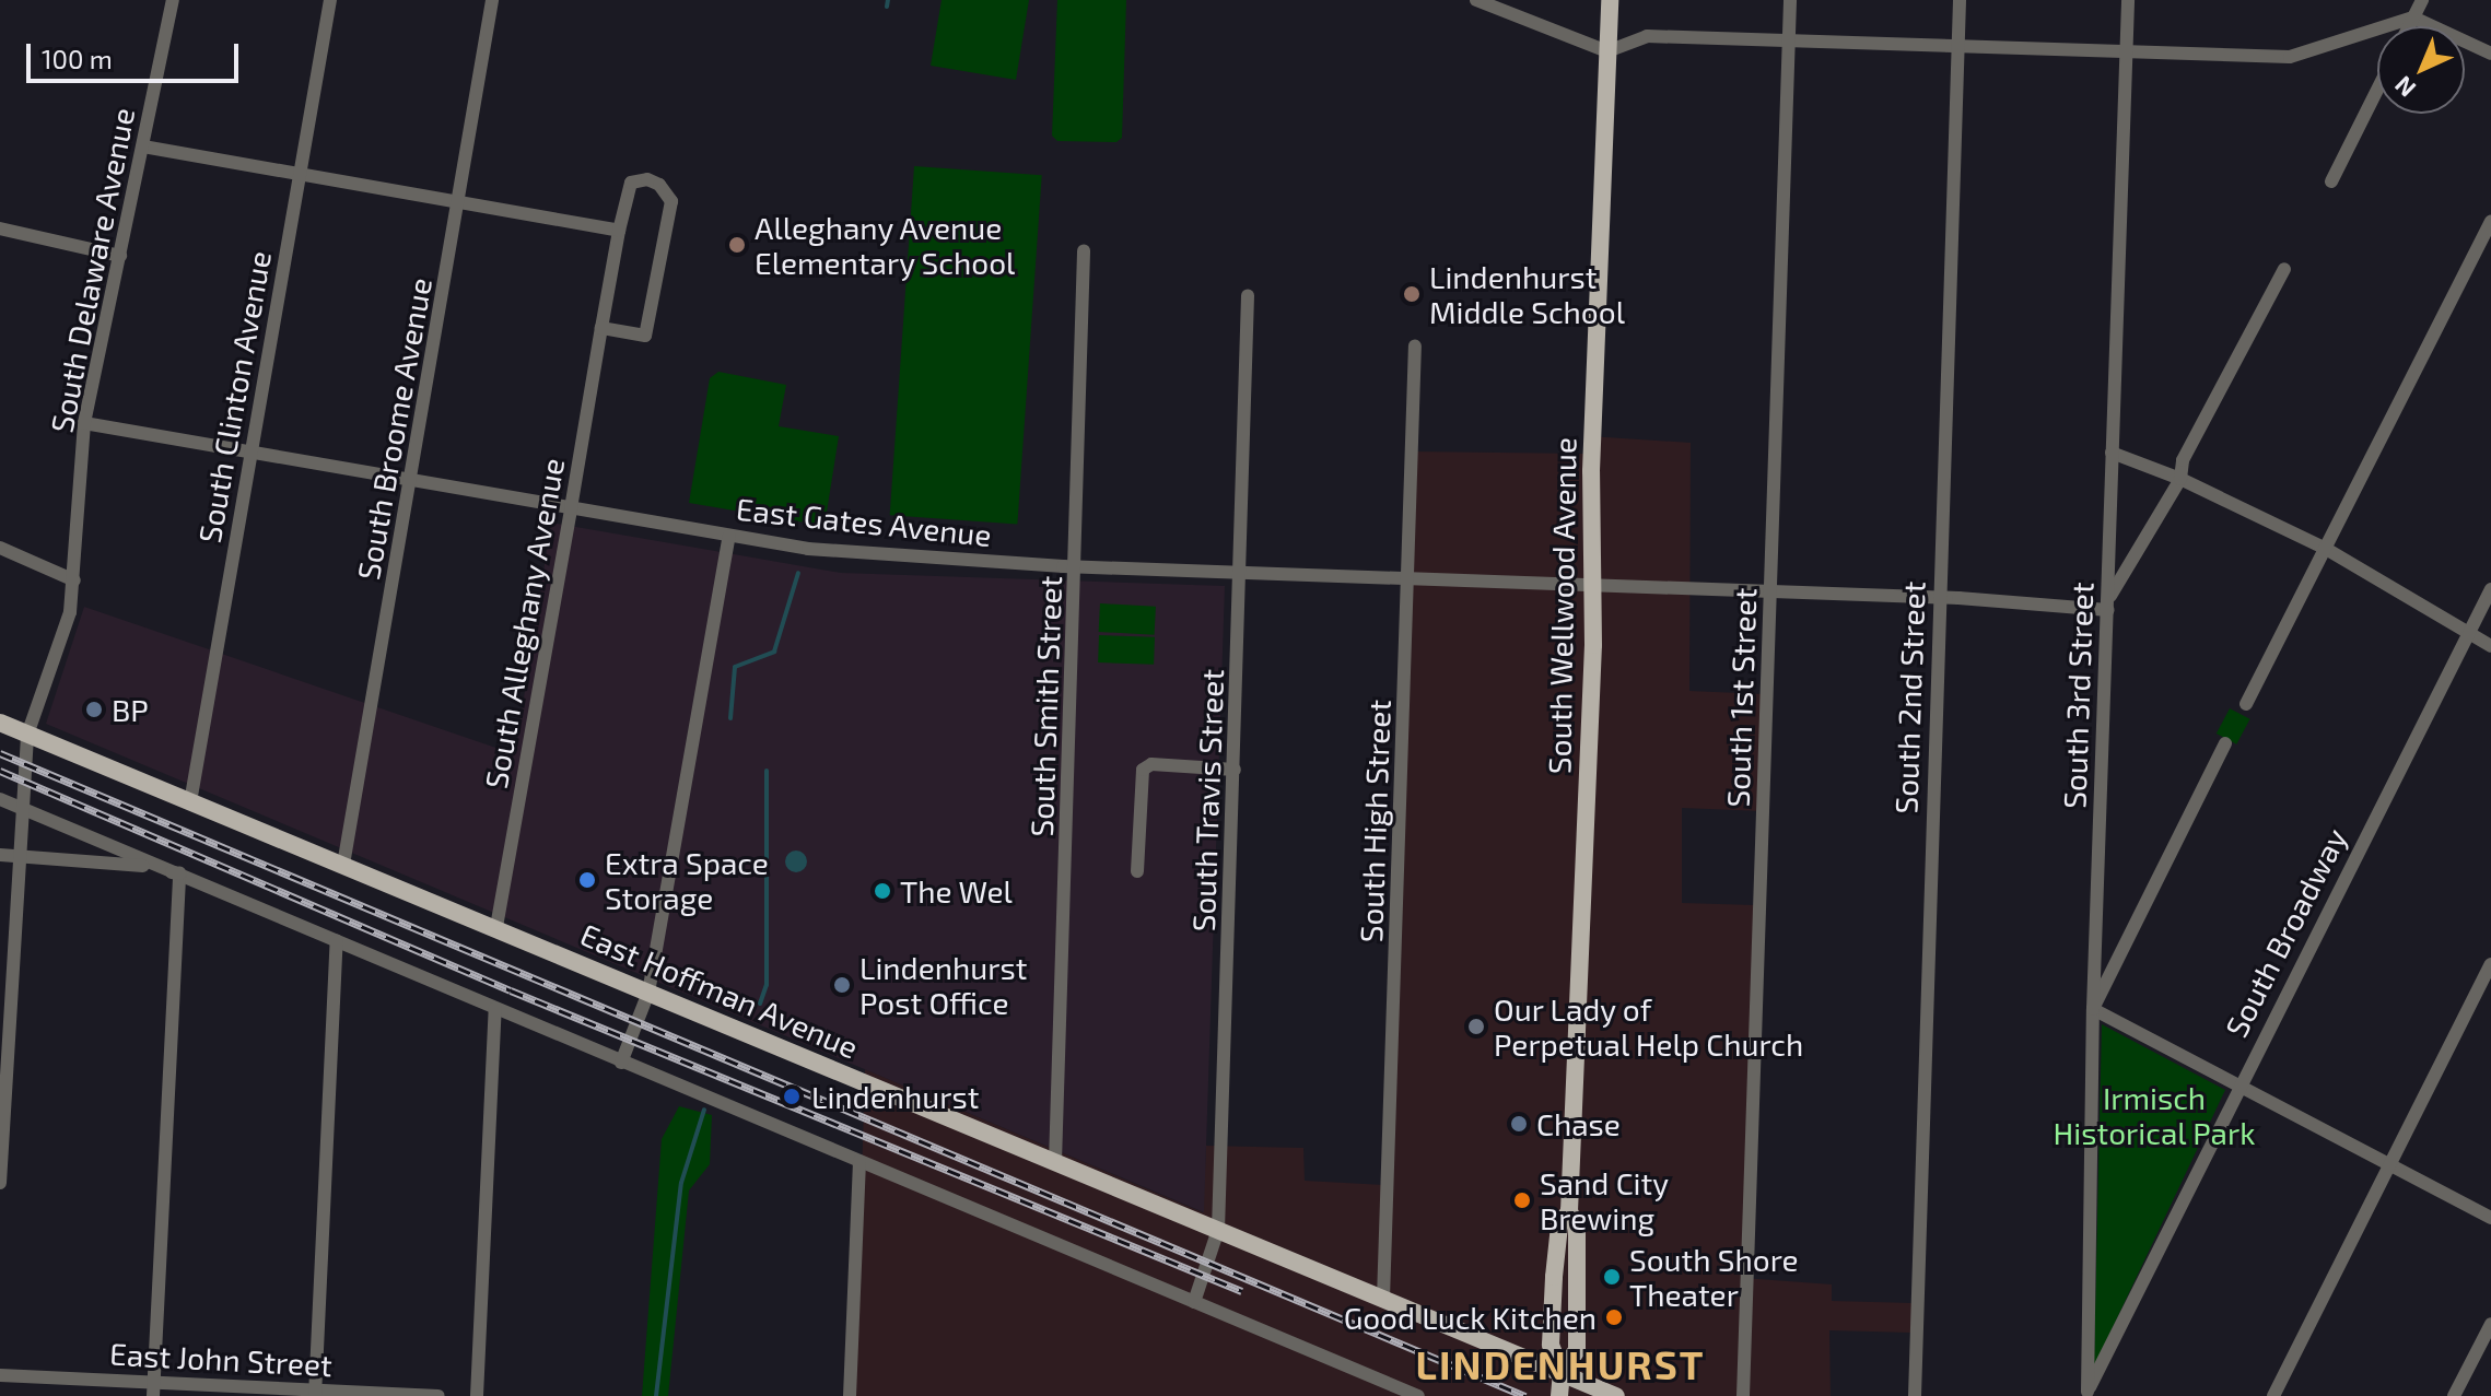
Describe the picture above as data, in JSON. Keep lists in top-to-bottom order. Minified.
{"streets":{"main road":["South Wellwood Avenue","East Hoffman Avenue"],"street":["South Delaware Avenue","South Clinton Avenue","South Broome Avenue","East Gates Avenue","South Alleghany Avenue","South 3rd Street","South 1st Street","South 2nd Street","South Smith Street","South Travis Street","South High Street","South Broadway","East John Street"]},"crossings":[["South Delaware Avenue","East Gates Avenue"],["South Delaware Avenue","East Hoffman Avenue"],["South Clinton Avenue","East Gates Avenue"],["South Clinton Avenue","East Hoffman Avenue"],["South Broome Avenue","East Gates Avenue"],["South Broome Avenue","East Hoffman Avenue"],["East Gates Avenue","South Wellwood Avenue"],["East Gates Avenue","South Alleghany Avenue"],["East Gates Avenue","South 3rd Street"],["East Gates Avenue","South 1st Street"],["East Gates Avenue","South 2nd Street"],["East Gates Avenue","South Smith Street"],["East Gates Avenue","South Travis Street"],["East Gates Avenue","South High Street"],["South Wellwood Avenue","East Hoffman Avenue"],["South Alleghany Avenue","East Hoffman Avenue"],["South 3rd Street","South Broadway"],["South Smith Street","East Hoffman Avenue"],["South Travis Street","East Hoffman Avenue"],["South High Street","East Hoffman Avenue"]],"districts":["LINDENHURST"],"parks":["Irmisch Historical Park"],"places":["Alleghany Avenue Elementary School","Lindenhurst Middle School","BP","Extra Space Storage","The Wel","Lindenhurst Post Office","Our Lady of Perpetual Help Church","Lindenhurst","Chase","Sand City Brewing","South Shore Theater","Good Luck Kitchen"],"scale_bar":"100 m","north":"bottom left"}
